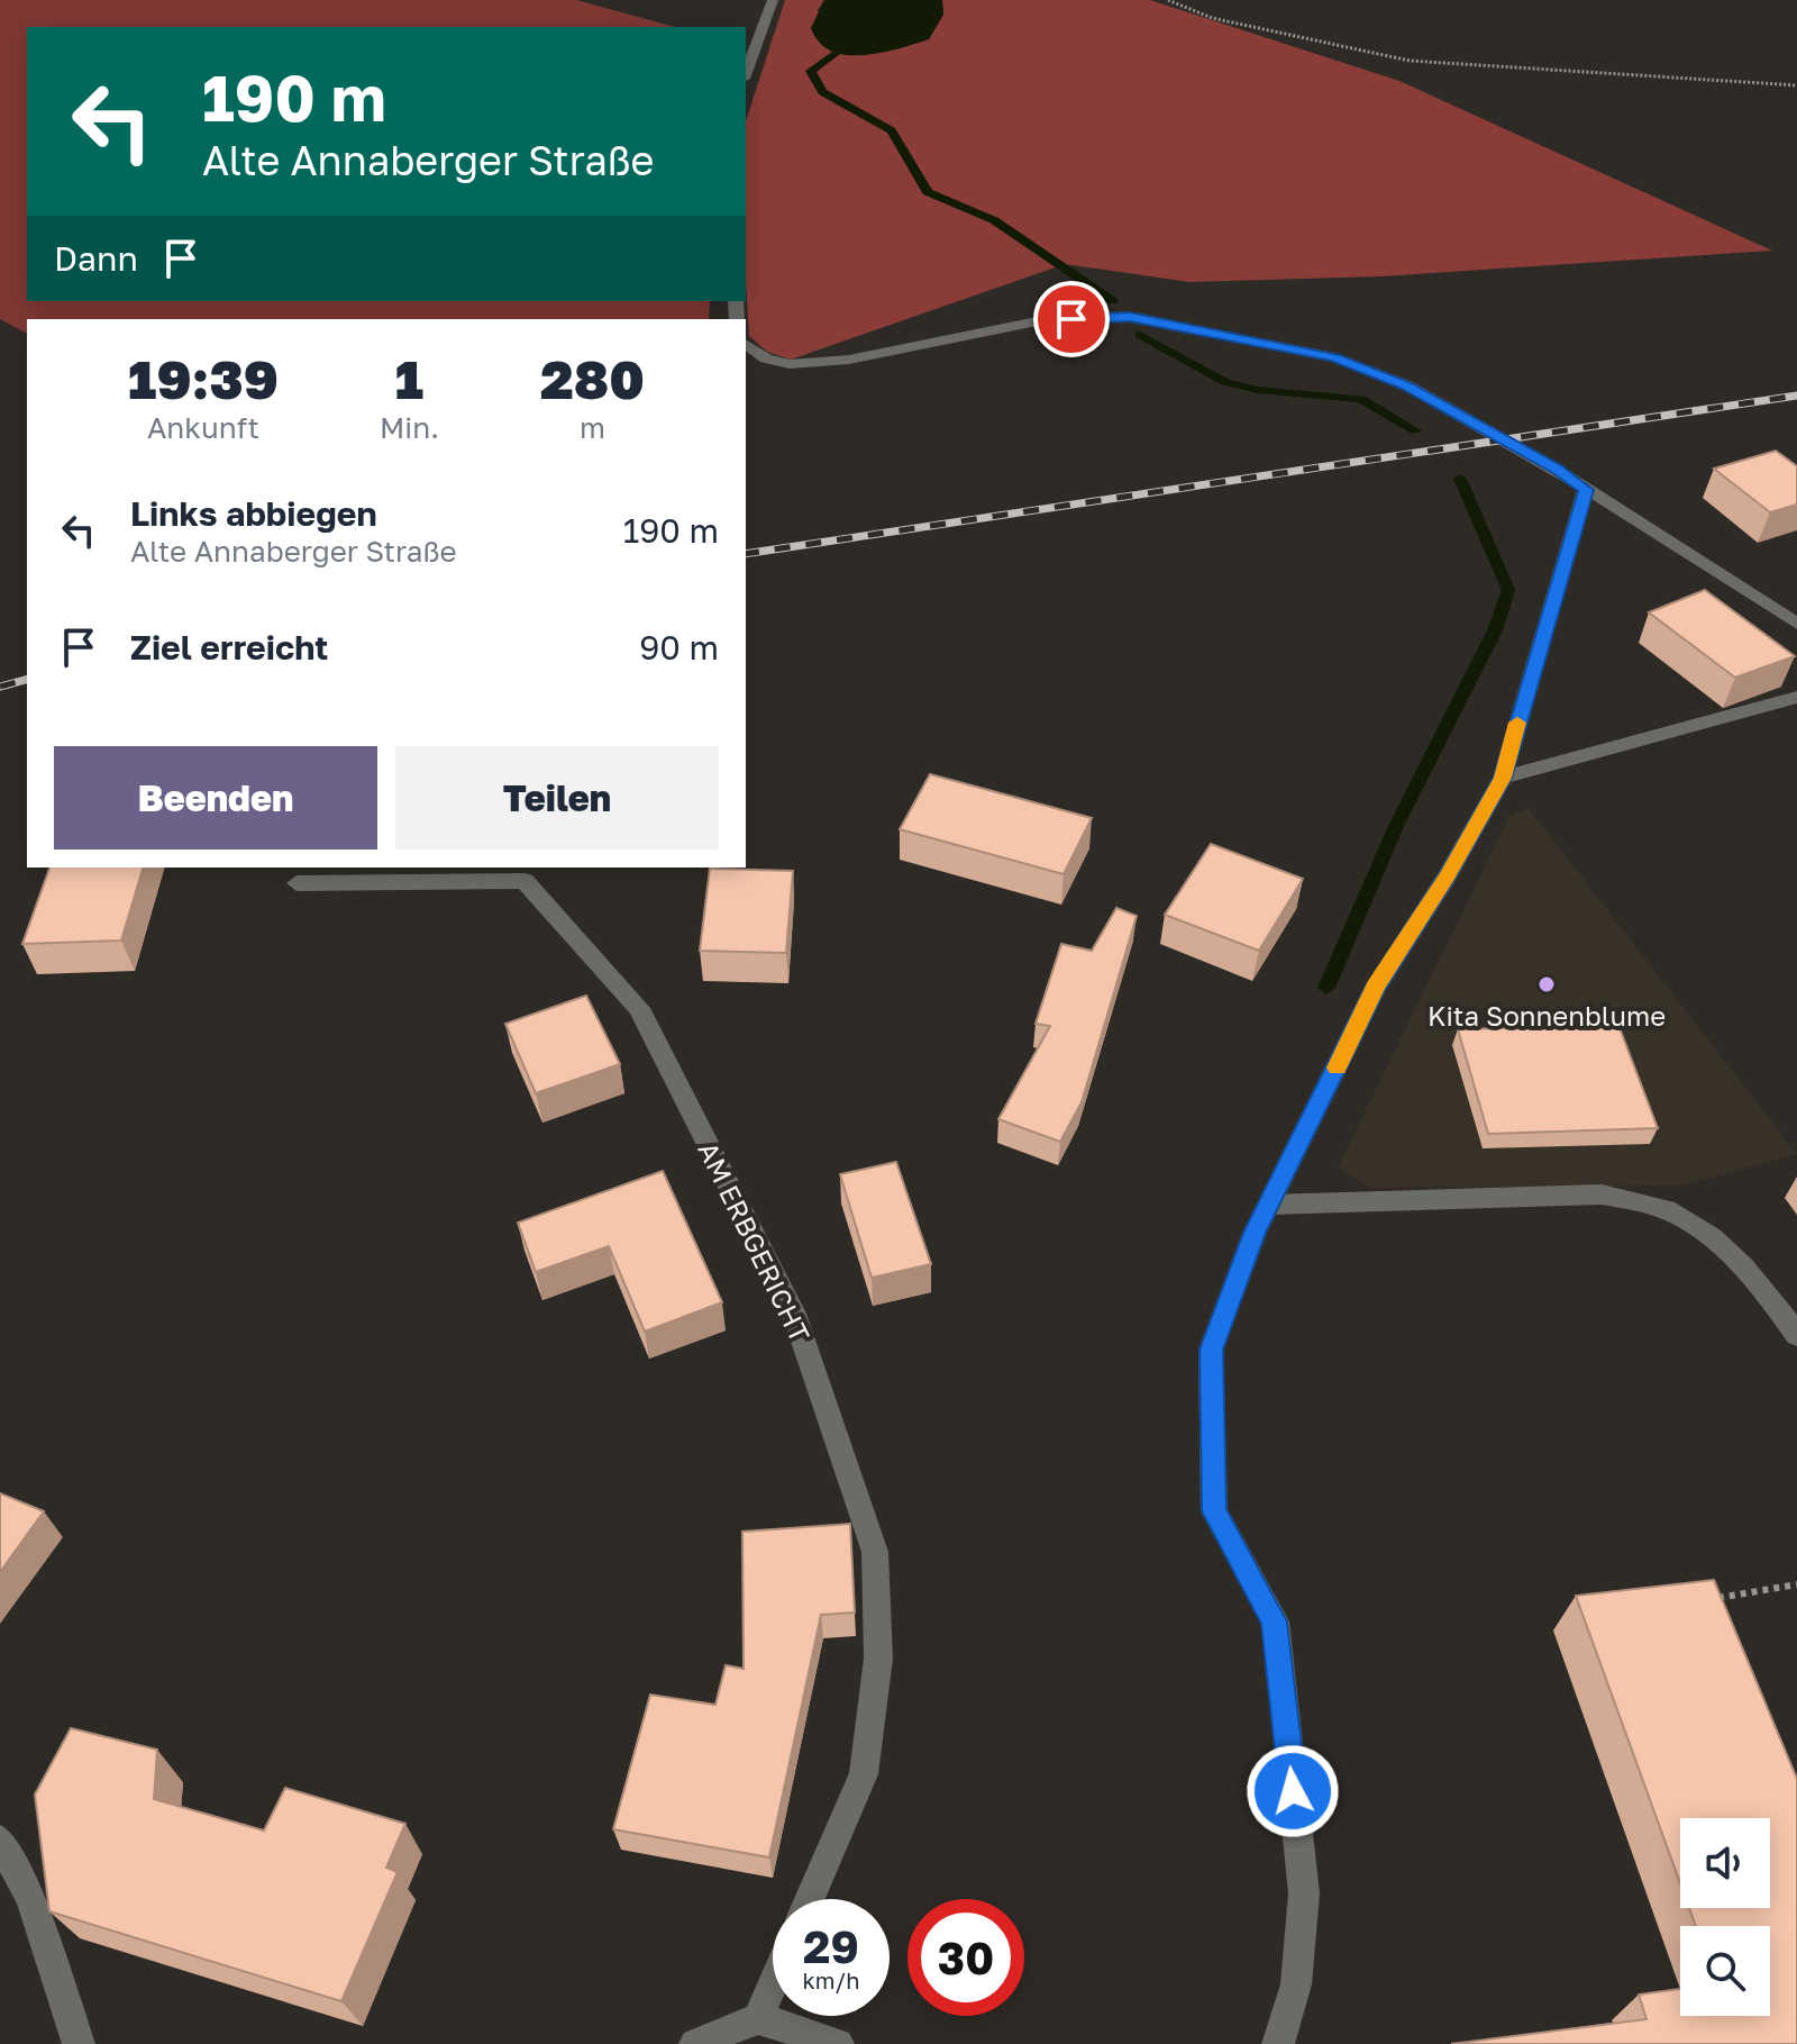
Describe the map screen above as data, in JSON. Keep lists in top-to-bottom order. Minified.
{"streets":{"street":["AM ERBGERICHT"]},"places":["Kita Sonnenblume"],"page":{"turn":["190 m","Alte Annaberger Straße"],"then":"Dann","eta":["19:39","Ankunft","1","Min.","280","m"],"list":[{"name":"Links abbiegen","note":"Alte Annaberger Straße","value":"190 m"},{"name":"Ziel erreicht","value":"90 m"}],"buttons":["Beenden","Teilen"],"speed":"29 km/h","limit":"30"}}
